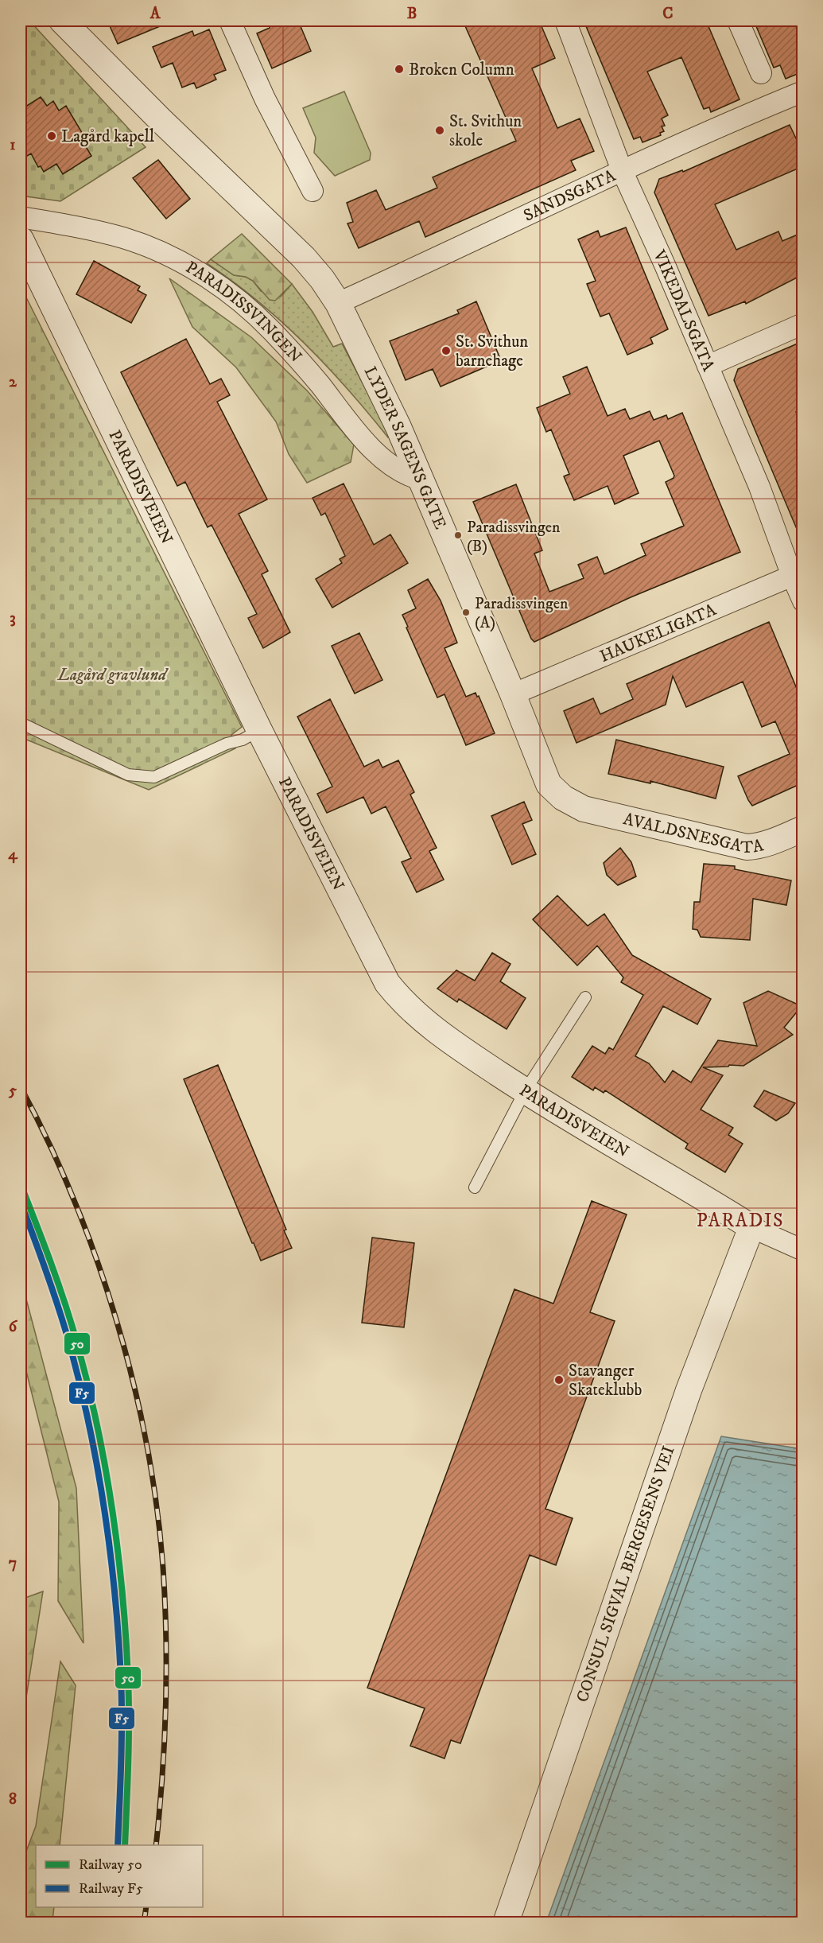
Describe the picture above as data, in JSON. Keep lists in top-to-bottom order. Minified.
{"streets":{"street":["SANDSGATA","VIKEDALSGATA","PARADISSVINGEN","LYDER SAGENS GATE","PARADISVEIEN","HAUKELIGATA","AVALDSNESGATA","CONSUL SIGVAL BERGESENS VEI"]},"crossings":[["SANDSGATA","VIKEDALSGATA"],["SANDSGATA","LYDER SAGENS GATE"],["VIKEDALSGATA","HAUKELIGATA"],["PARADISSVINGEN","LYDER SAGENS GATE"],["LYDER SAGENS GATE","HAUKELIGATA"],["LYDER SAGENS GATE","AVALDSNESGATA"],["PARADISVEIEN","CONSUL SIGVAL BERGESENS VEI"]],"districts":["PARADIS"],"parks":["Lagård gravlund"],"places":["Broken Column","St. Svithun skole","Lagård kapell","St. Svithun barnehage","Paradissvingen (B)","Paradissvingen (A)","Stavanger Skateklubb"],"lines":["rail line 50","rail line F5"],"legend":["Railway 50","Railway F5"],"grid":{"columns":["A","B","C"],"rows":["1","2","3","4","5","6","7","8"]}}
